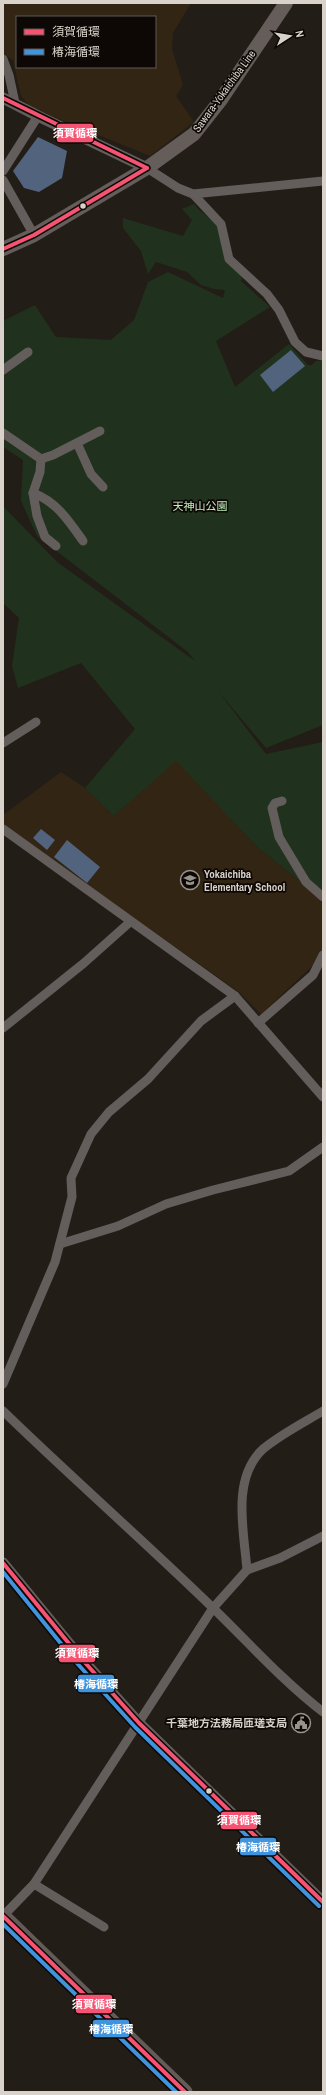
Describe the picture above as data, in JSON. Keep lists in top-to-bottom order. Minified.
{"streets":{"main road":["Sawara-Yokaichiba Line"]},"parks":["天神山公園"],"places":{"school or university":["Yokaichiba Elementary School"],"public building":["千葉地方法務局匝瑳支局"]},"lines":["transit line 須賀循環","transit line 椿海循環"],"legend":["須賀循環","椿海循環"],"north":"right"}
